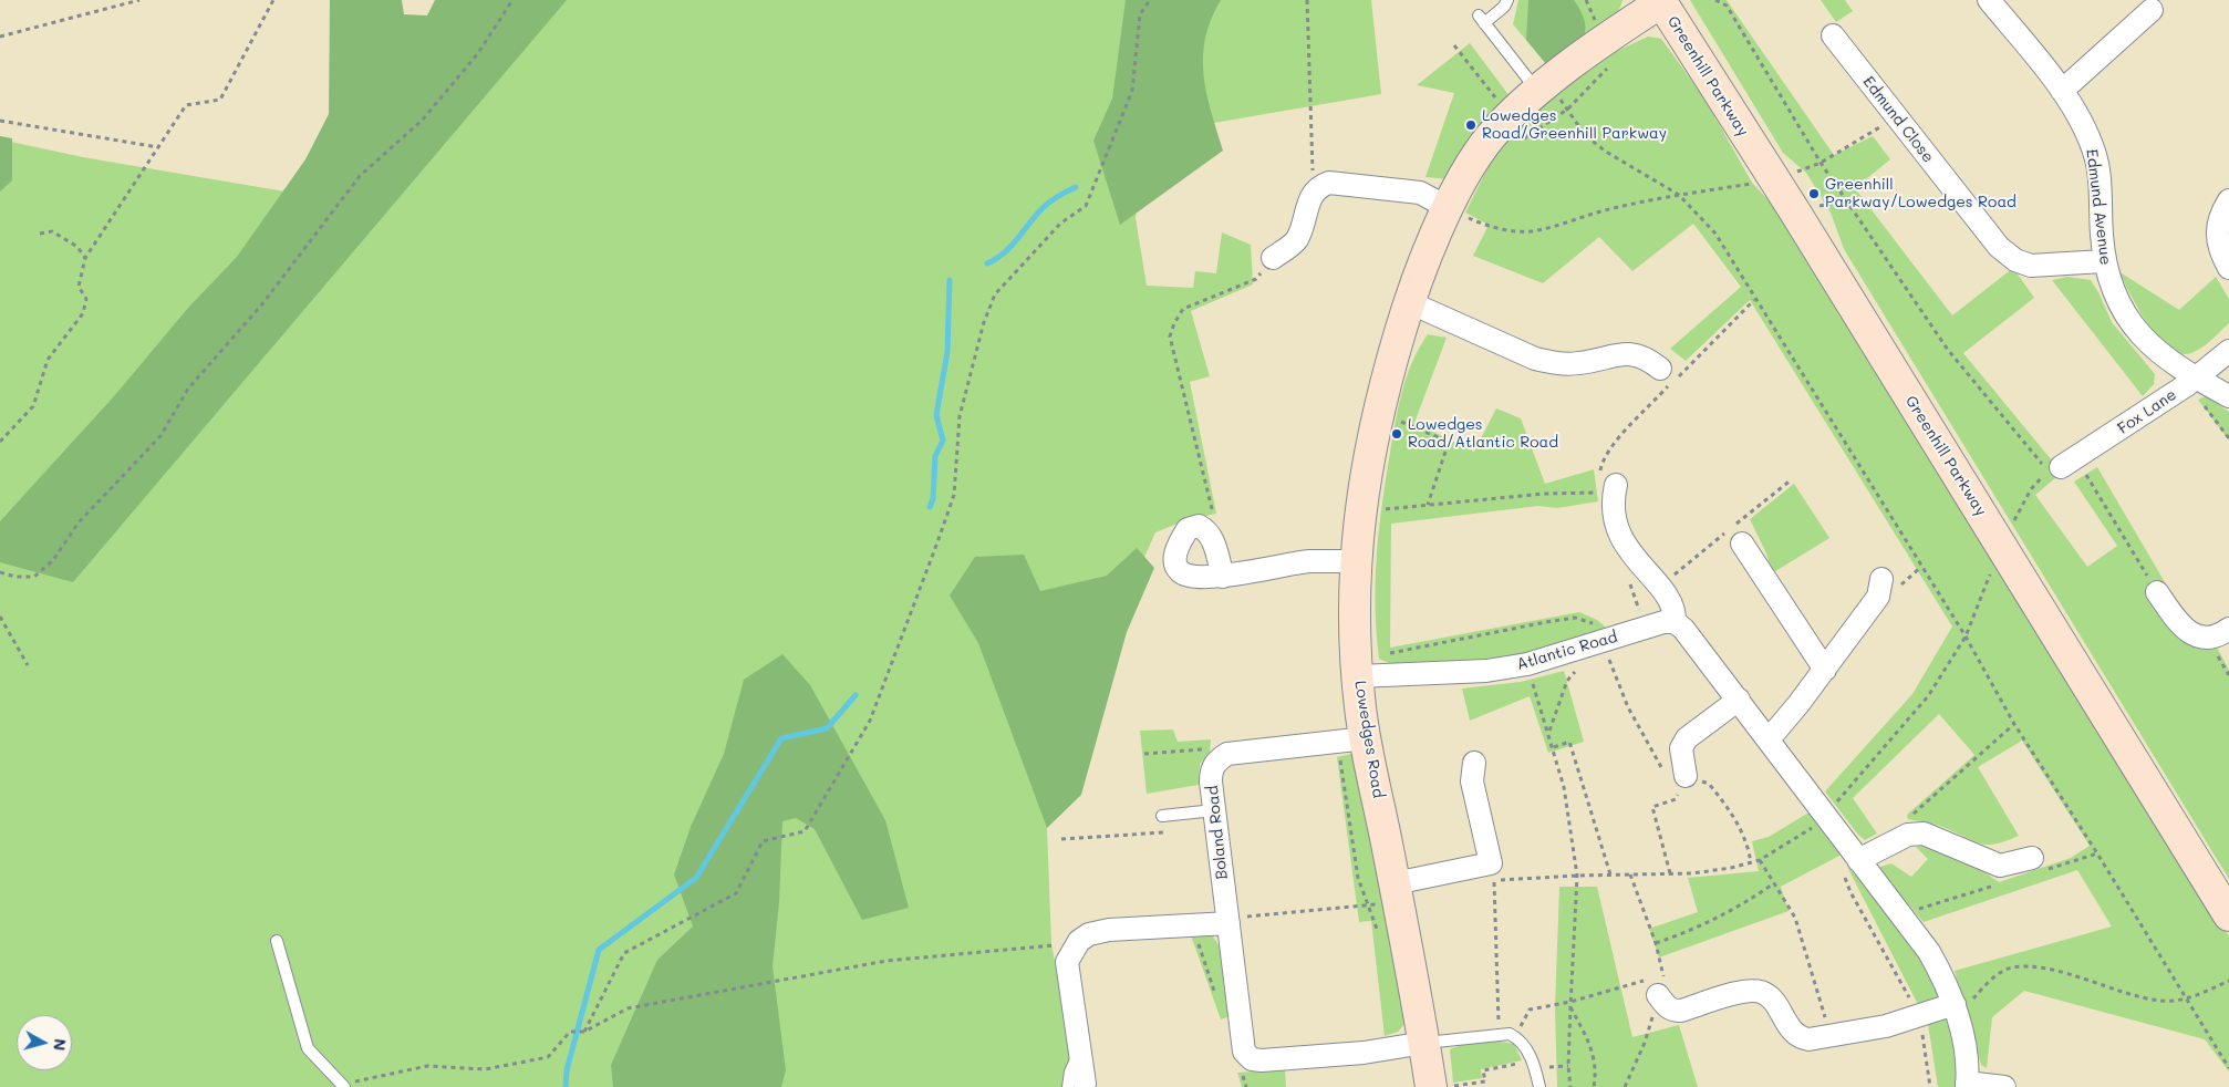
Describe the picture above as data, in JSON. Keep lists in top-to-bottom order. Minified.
{"streets":{"street":["Greenhill Parkway","Edmund Close","Edmund Avenue","Fox Lane","Atlantic Road","Lowedges Road","Boland Road"]},"crossings":[["Greenhill Parkway","Lowedges Road"],["Edmund Close","Edmund Avenue"],["Edmund Avenue","Fox Lane"],["Atlantic Road","Lowedges Road"],["Lowedges Road","Boland Road"]],"places":["Lowedges Road/Greenhill Parkway","Greenhill Parkway/Lowedges Road","Lowedges Road/Atlantic Road"],"north":"right"}
